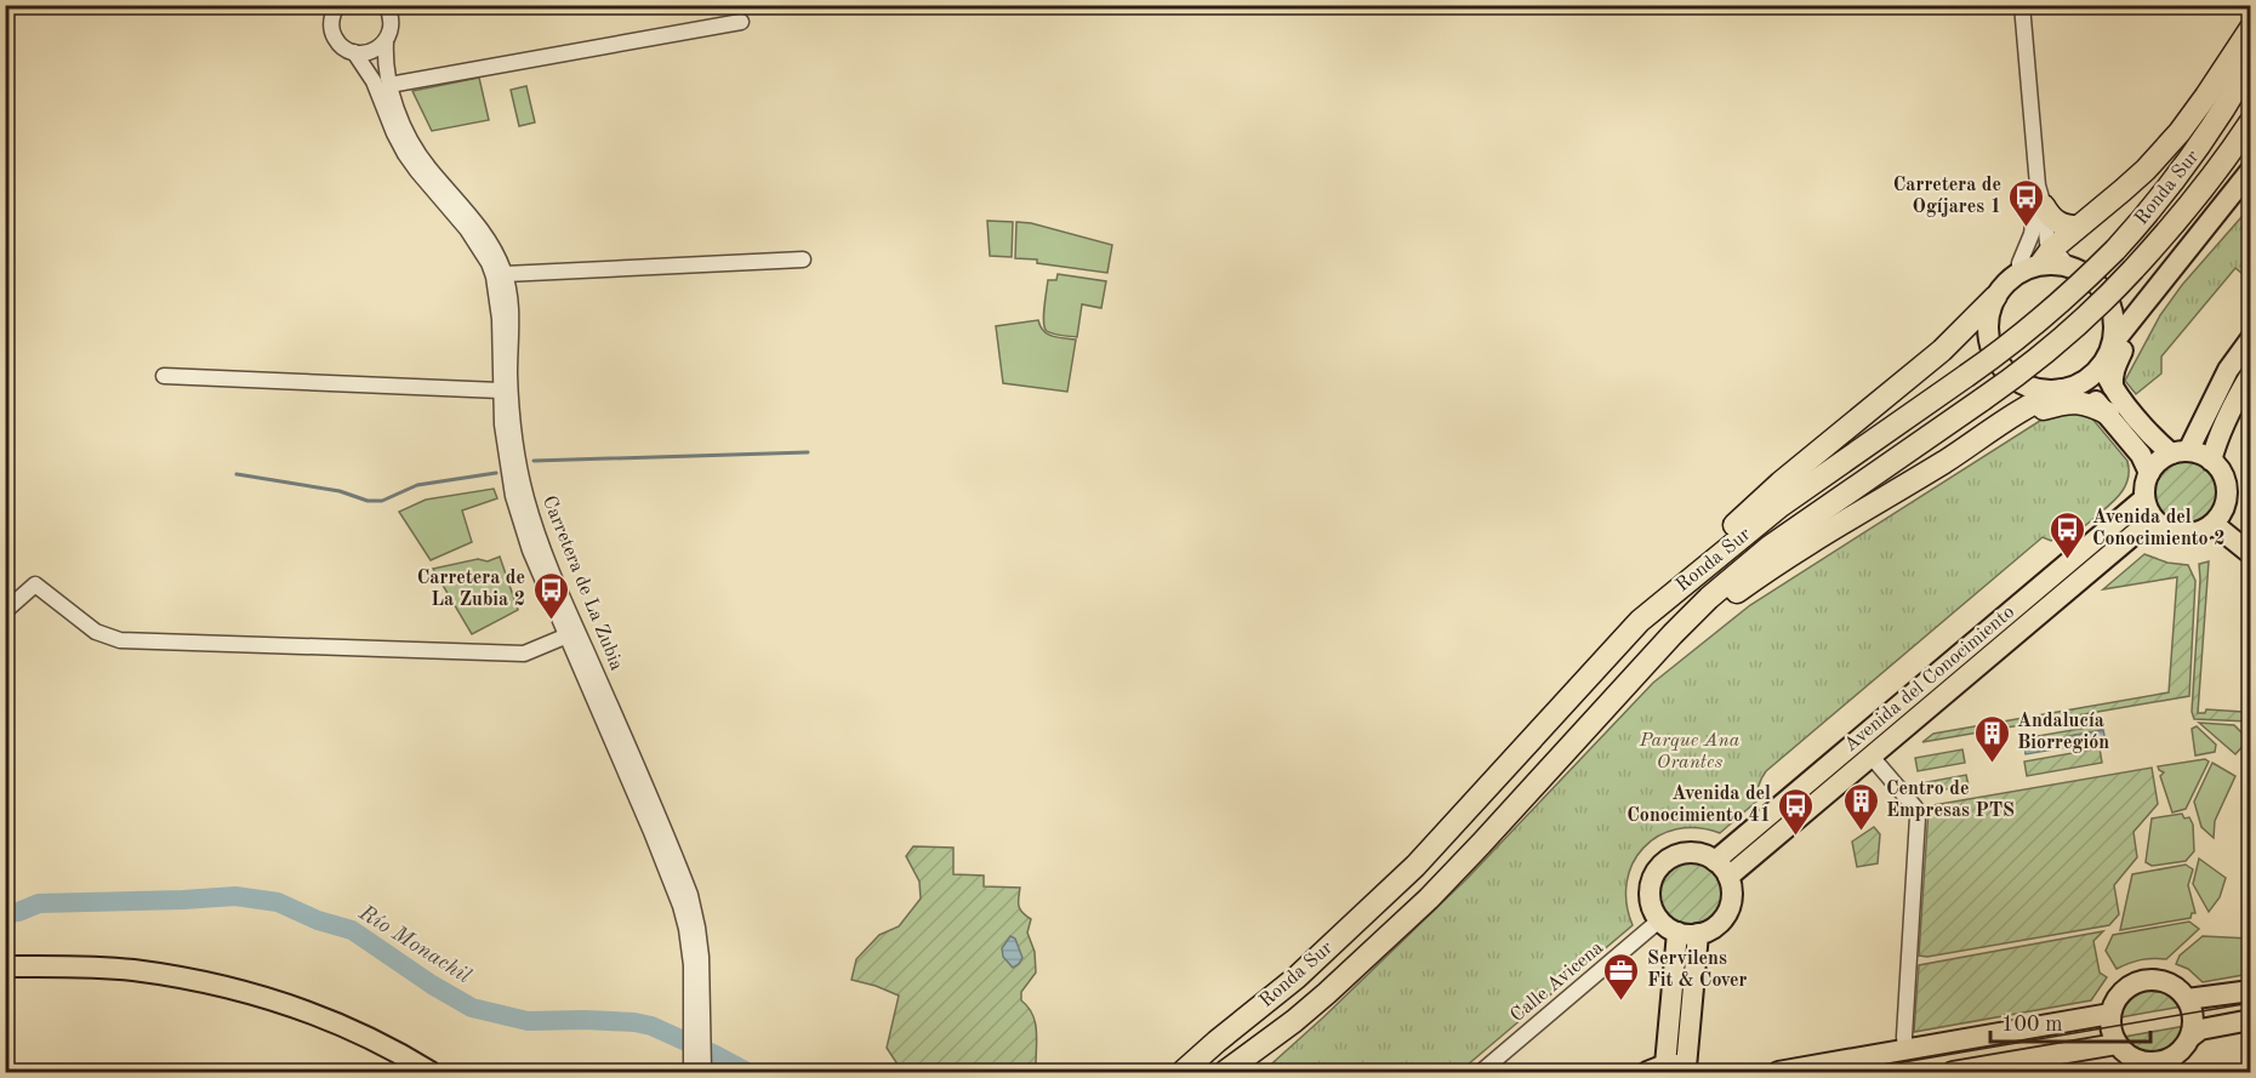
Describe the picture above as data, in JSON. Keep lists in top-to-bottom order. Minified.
{"streets":{"highway":["Ronda Sur"],"main road":["Avenida del Conocimiento"],"street":["Carretera de La Zubia","Calle Avicena"]},"crossings":[["Avenida del Conocimiento","Calle Avicena"]],"water":["Río Monachil"],"parks":["Parque Ana Orantes"],"places":{"bus stop":["Carretera de Ogíjares 1","Avenida del Conocimiento 2","Carretera de La Zubia 2","Avenida del Conocimiento 41"],"building":["Andalucía Biorregión","Centro de Empresas PTS"],"office":["Servilens Fit & Cover"]},"scale_bar":"100 m"}
